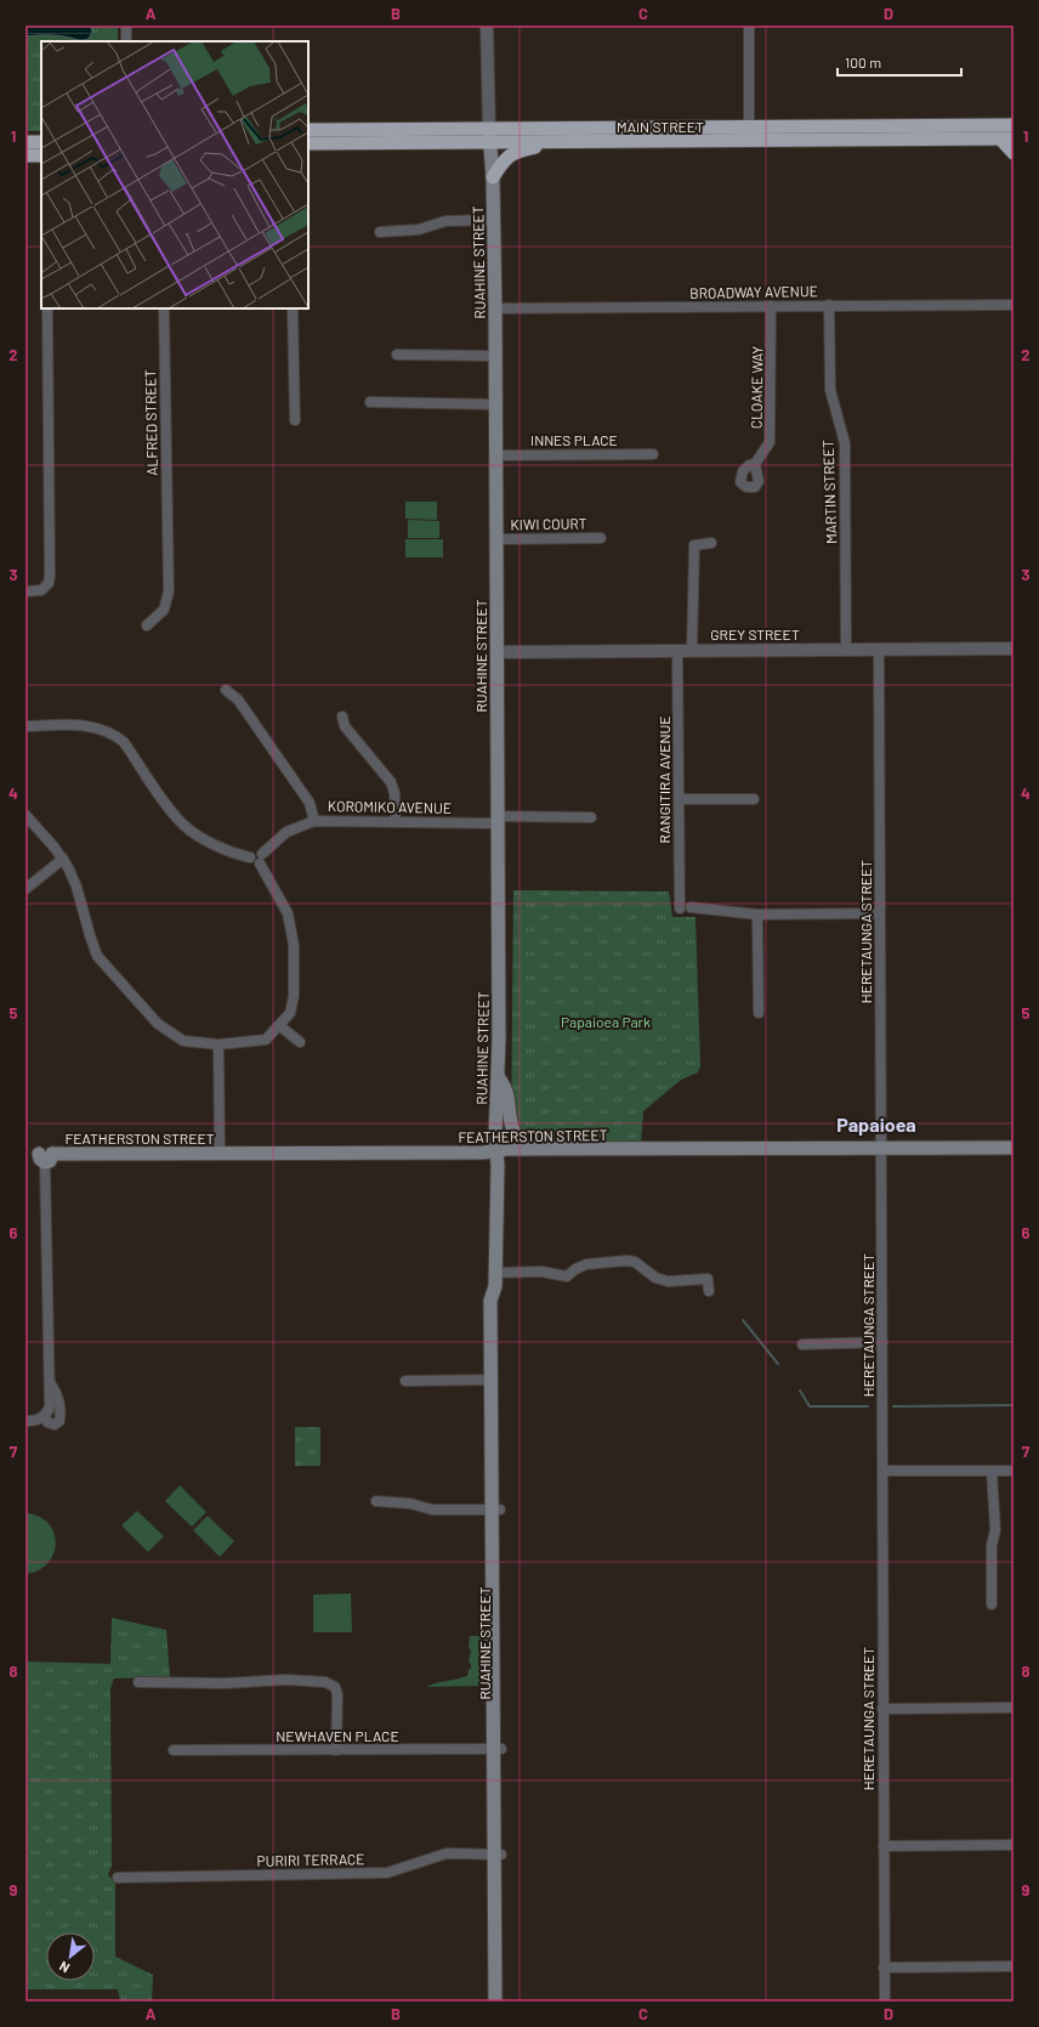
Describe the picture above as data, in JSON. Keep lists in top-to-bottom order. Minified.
{"streets":{"highway":["MAIN STREET"],"main road":["RUAHINE STREET","FEATHERSTON STREET"],"street":["BROADWAY AVENUE","CLOAKE WAY","ALFRED STREET","INNES PLACE","MARTIN STREET","KIWI COURT","GREY STREET","RANGITIRA AVENUE","KOROMIKO AVENUE","HERETAUNGA STREET","NEWHAVEN PLACE","PURIRI TERRACE"]},"crossings":[["MAIN STREET","RUAHINE STREET"],["RUAHINE STREET","BROADWAY AVENUE"],["RUAHINE STREET","INNES PLACE"],["RUAHINE STREET","KIWI COURT"],["RUAHINE STREET","GREY STREET"],["RUAHINE STREET","KOROMIKO AVENUE"],["RUAHINE STREET","FEATHERSTON STREET"],["RUAHINE STREET","NEWHAVEN PLACE"],["RUAHINE STREET","PURIRI TERRACE"],["BROADWAY AVENUE","CLOAKE WAY"],["BROADWAY AVENUE","MARTIN STREET"],["MARTIN STREET","GREY STREET"],["GREY STREET","RANGITIRA AVENUE"],["GREY STREET","HERETAUNGA STREET"],["HERETAUNGA STREET","FEATHERSTON STREET"]],"districts":["Papaioea"],"parks":["Papaioea Park"],"scale_bar":"100 m","north":"bottom left","grid":{"columns":["A","B","C","D"],"rows":["1","2","3","4","5","6","7","8","9"]}}
